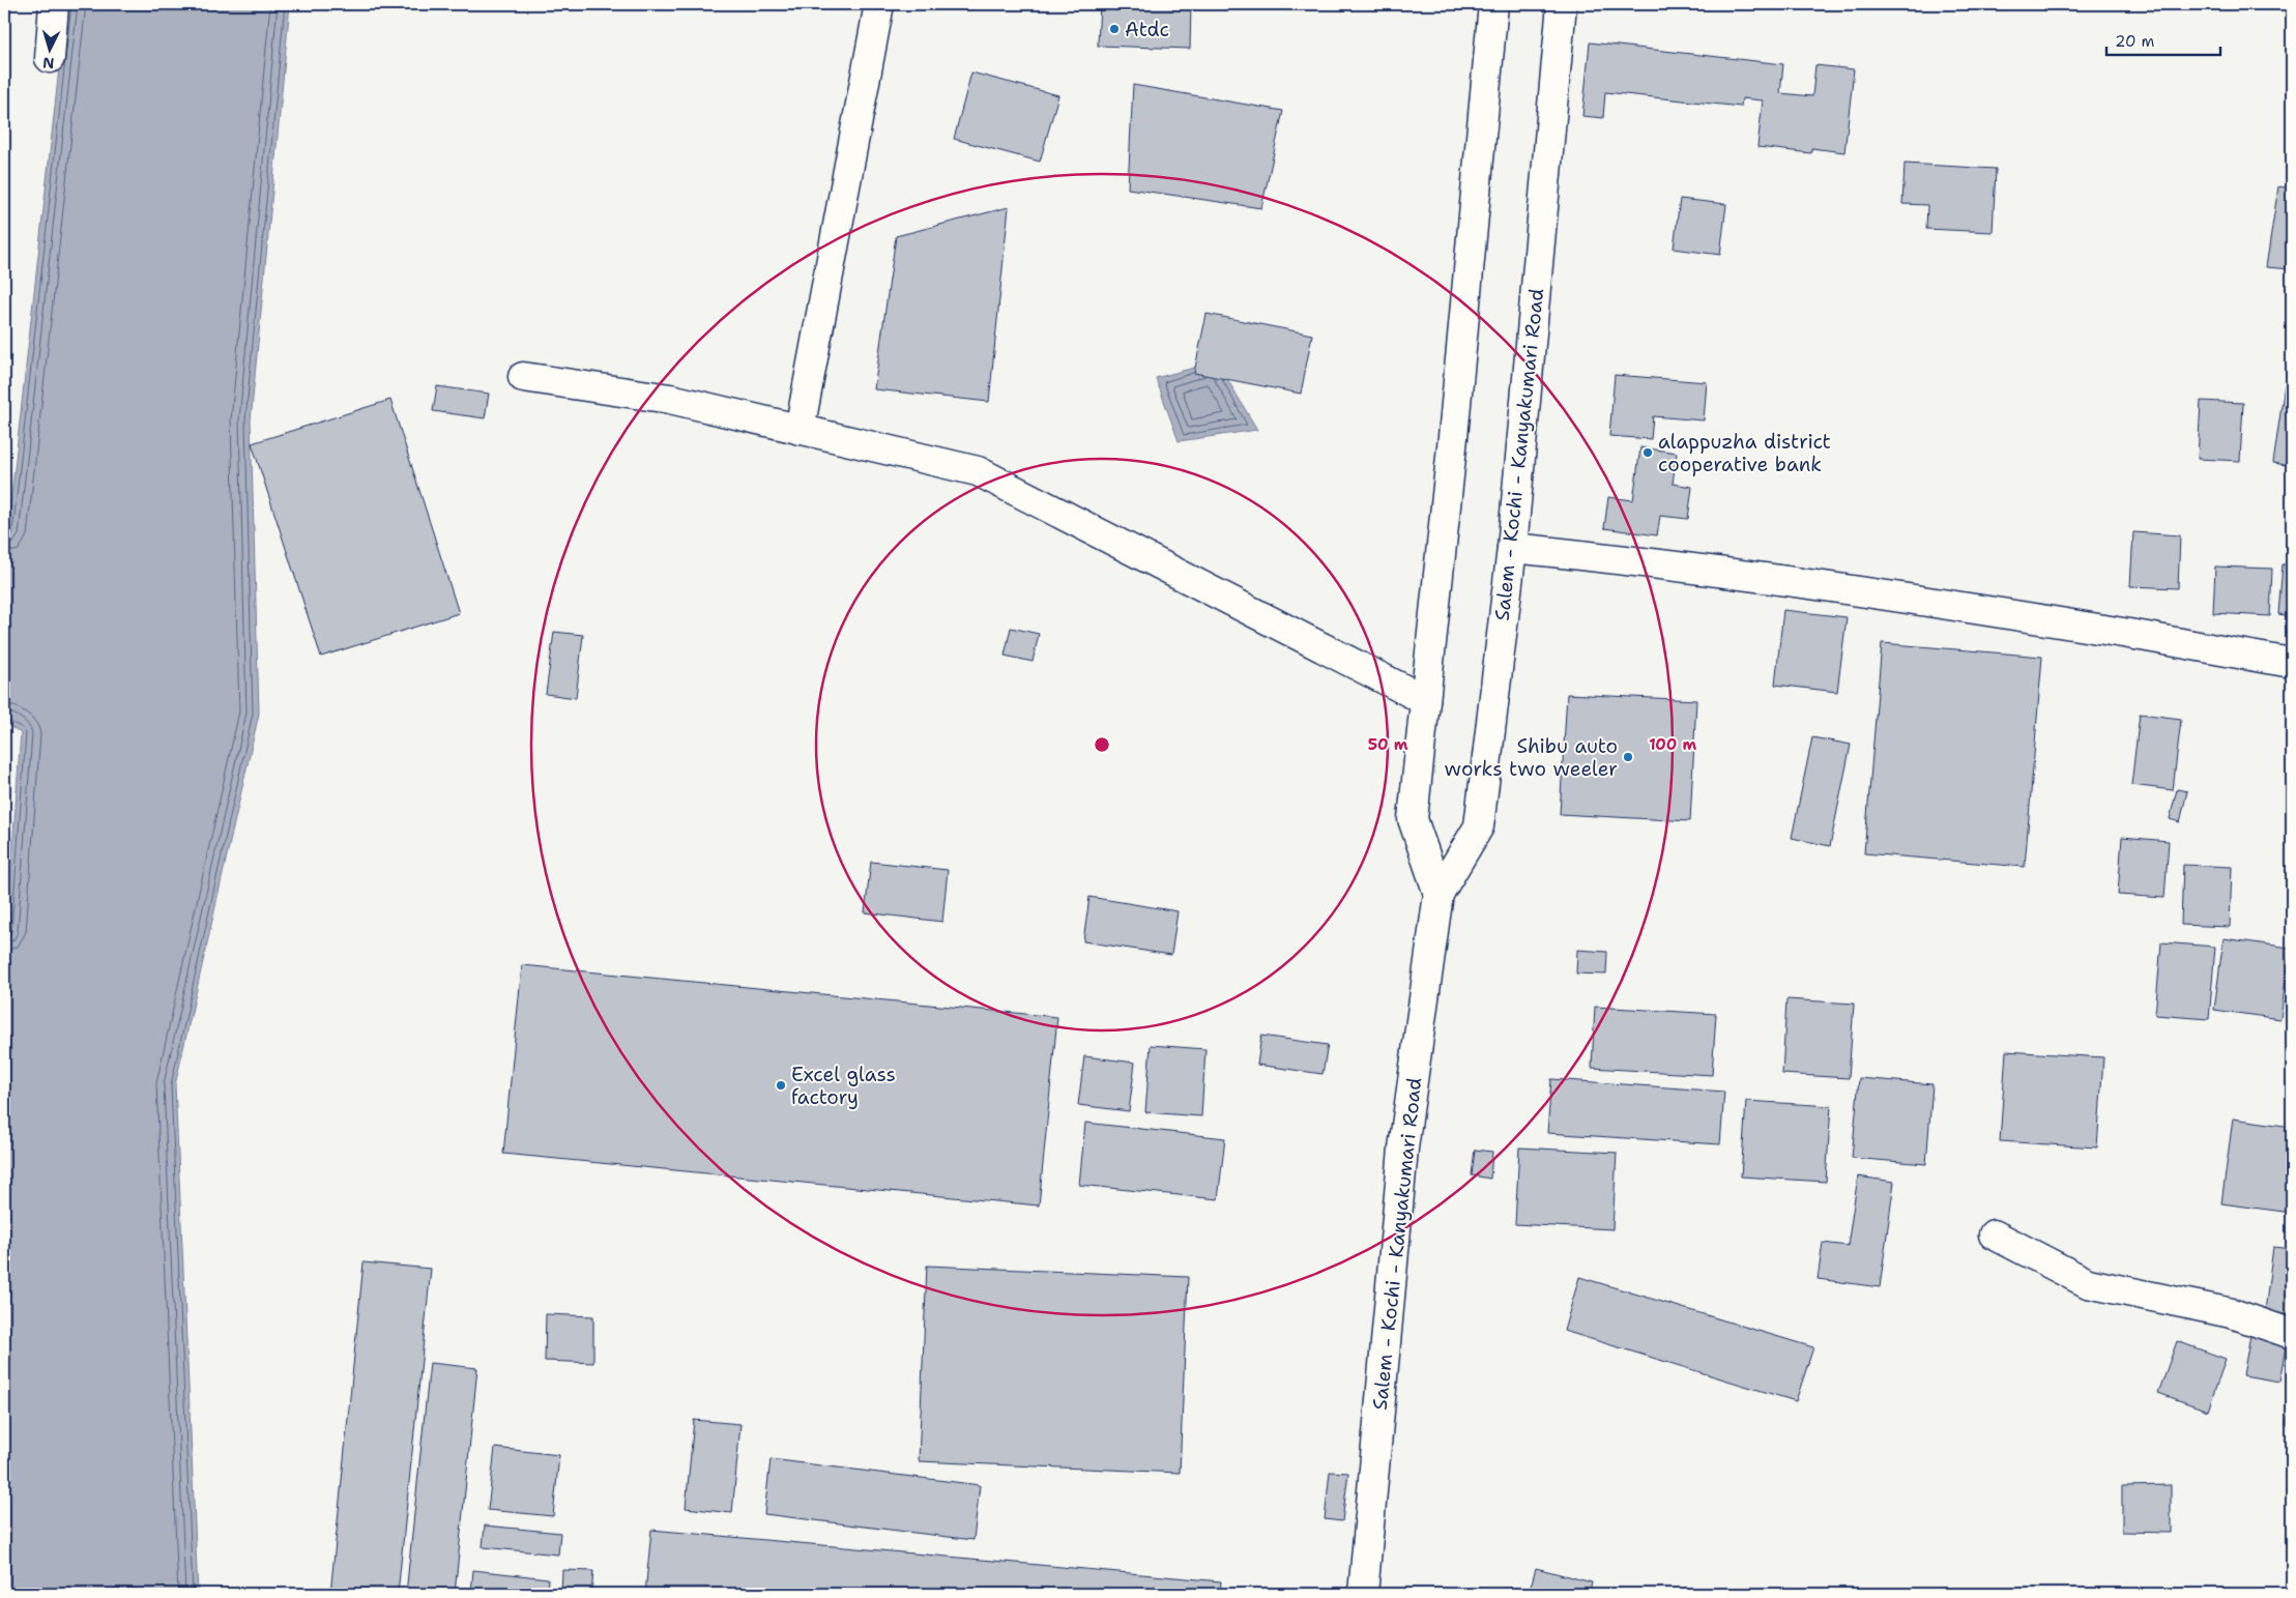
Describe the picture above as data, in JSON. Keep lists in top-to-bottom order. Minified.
{"streets":{"main road":["Salem - Kochi - Kanyakumari Road"]},"places":["Atdc","alappuzha district cooperative bank","Shibu auto works two weeler","Excel glass factory"],"scale_bar":"20 m","north":"bottom","rings":["50 m","100 m"]}
